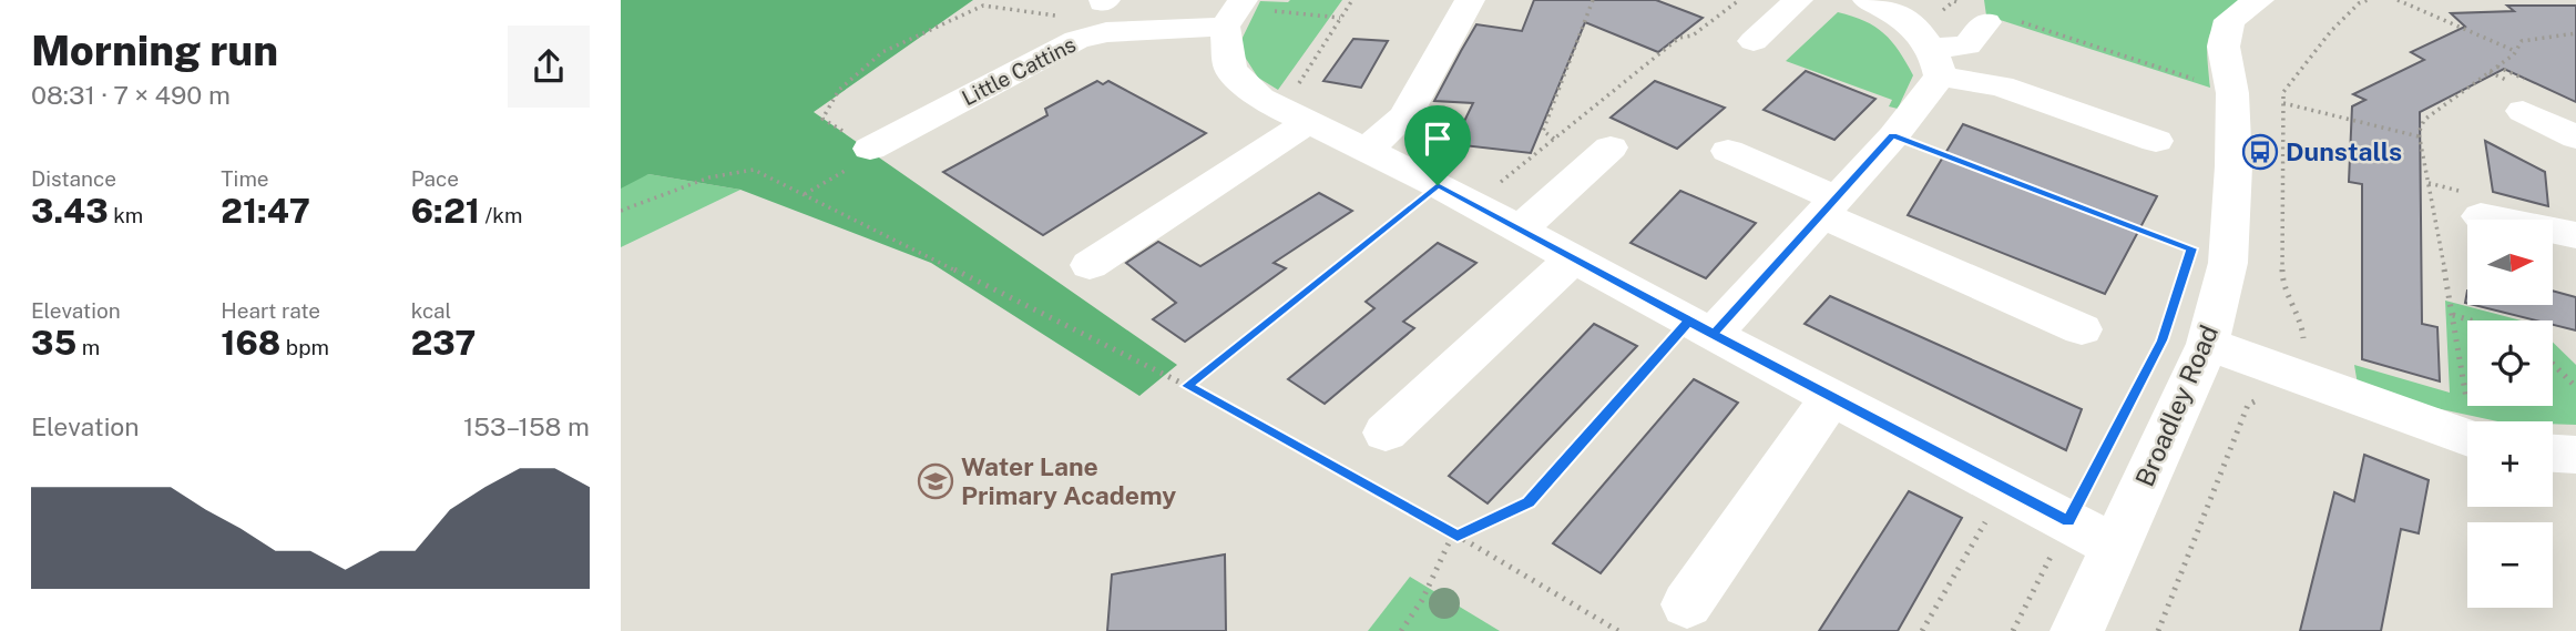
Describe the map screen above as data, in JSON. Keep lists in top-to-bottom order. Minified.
{"streets":{"street":["Little Cattins","Broadley Road"]},"places":{"bus stop":["Dunstalls"],"school or university":["Water Lane Primary Academy"]},"north":"right","page":{"heading":["Morning run","08:31 · 7 × 490 m"],"stats":[["Distance","3.43 km"],["Time","21:47"],["Pace","6:21 /km"],["Elevation","35 m"],["Heart rate","168 bpm"],["kcal","237"]],"map_buttons":["+","−"],"chart":["Elevation","153–158 m"]}}
